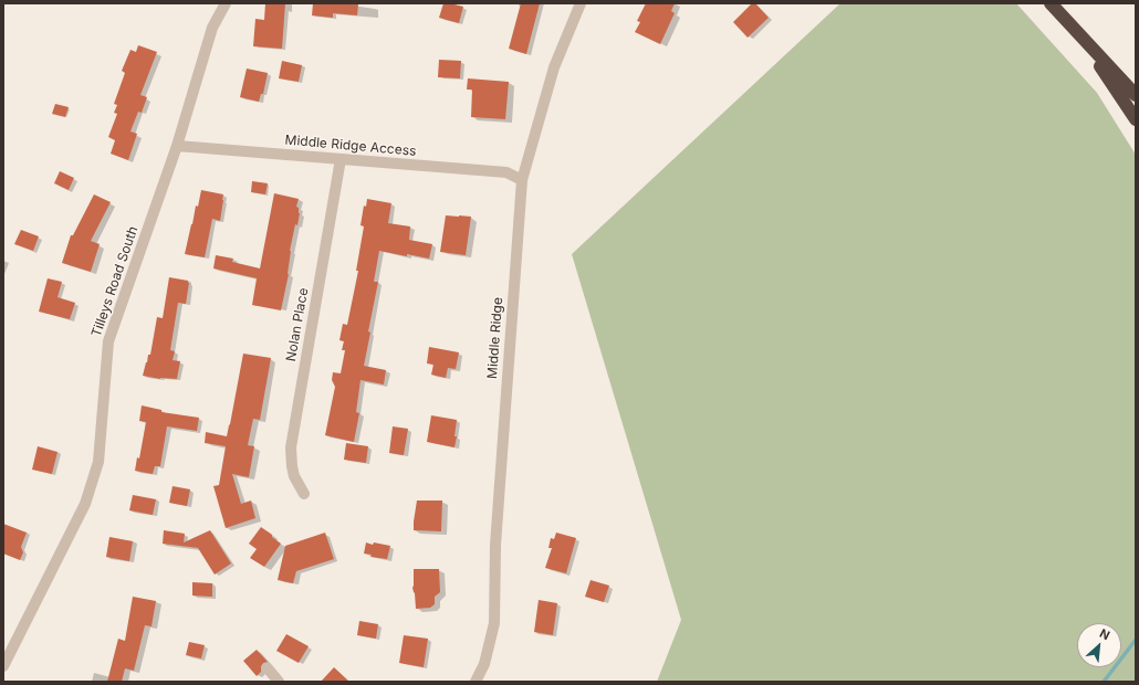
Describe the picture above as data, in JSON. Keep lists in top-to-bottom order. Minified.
{"streets":{"street":["Middle Ridge Access","Tilleys Road South","Nolan Place","Middle Ridge"]},"crossings":[["Middle Ridge Access","Tilleys Road South"],["Middle Ridge Access","Nolan Place"],["Middle Ridge Access","Middle Ridge"]],"north":"top right"}
